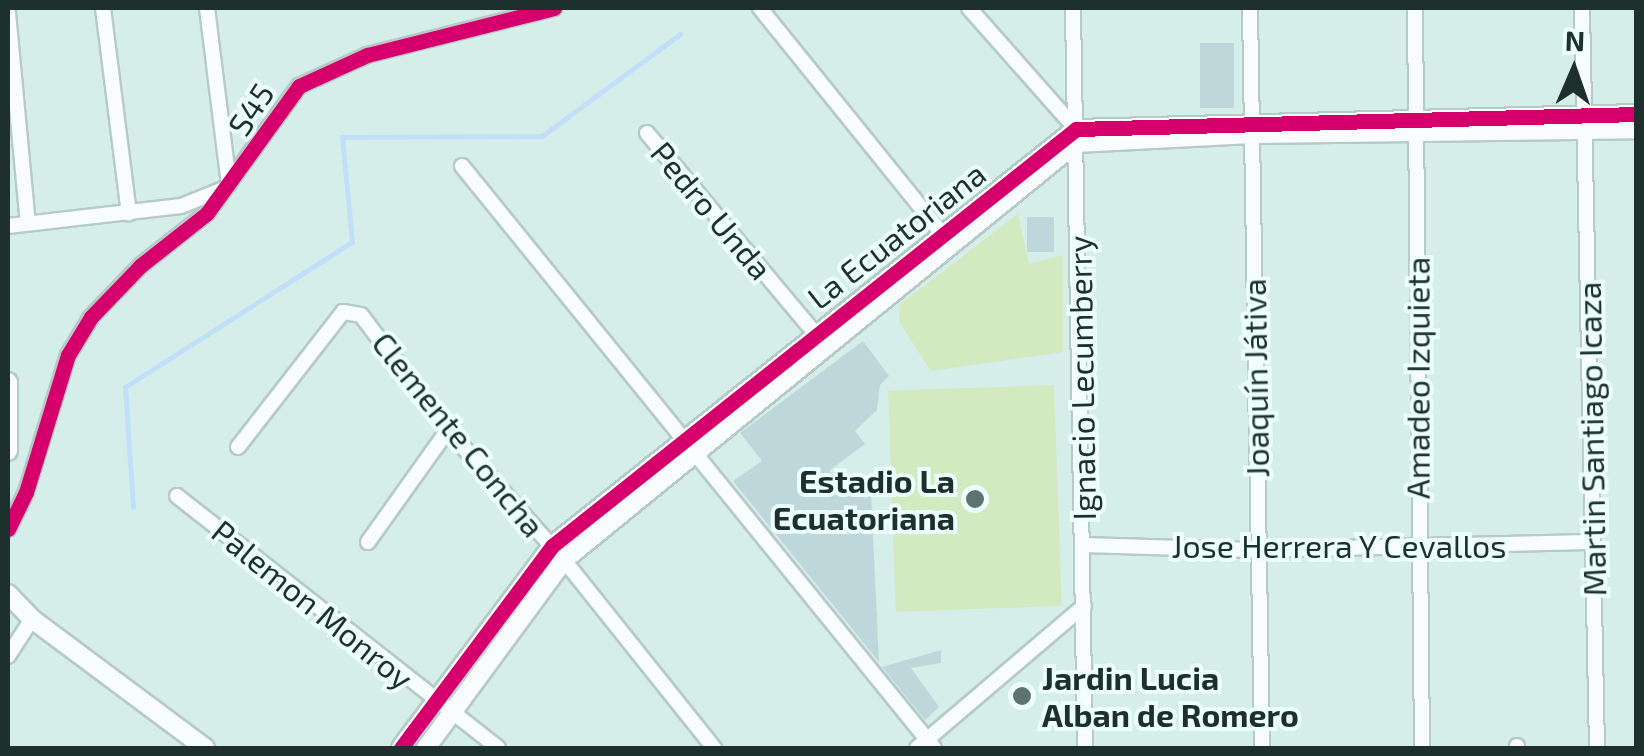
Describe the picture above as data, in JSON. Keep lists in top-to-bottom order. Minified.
{"streets":{"street":["S45","Pedro Unda","La Ecuatoriana","Ignacio Lecumberry","Joaquín Játiva","Amadeo Izquieta","Clemente Concha","Martin Santiago Icaza","Jose Herrera Y Cevallos","Palemon Monroy"]},"crossings":[["Pedro Unda","La Ecuatoriana"],["Ignacio Lecumberry","Jose Herrera Y Cevallos"],["Joaquín Játiva","Jose Herrera Y Cevallos"],["Amadeo Izquieta","Jose Herrera Y Cevallos"],["Martin Santiago Icaza","Jose Herrera Y Cevallos"]],"places":["Estadio La Ecuatoriana","Jardin Lucia Alban de Romero"],"north":"top"}
